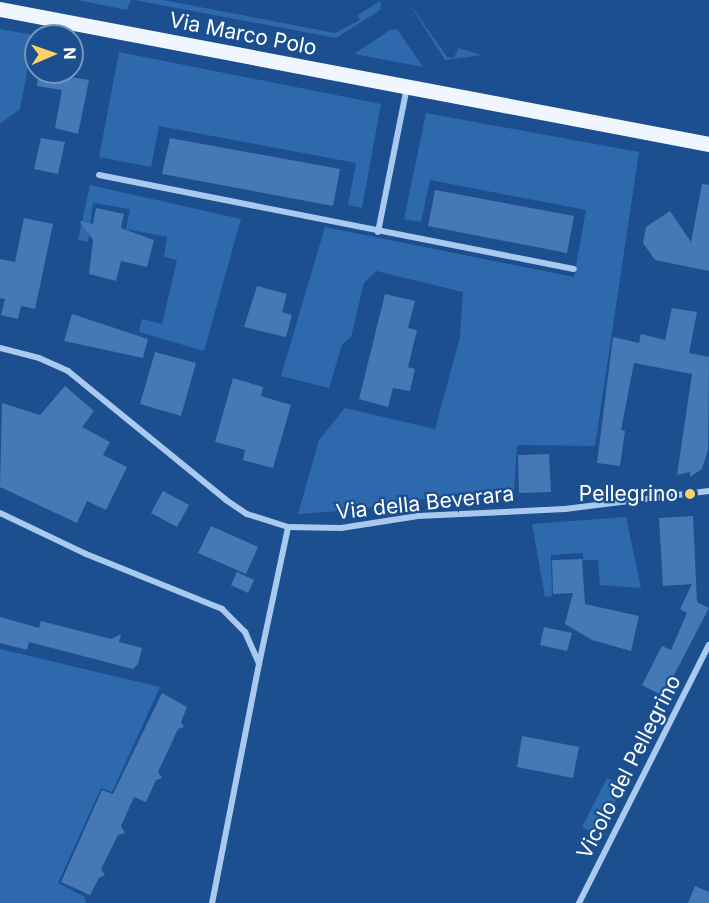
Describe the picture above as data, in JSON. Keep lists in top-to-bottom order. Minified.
{"streets":{"main road":["Via Marco Polo"],"street":["Via della Beverara","Vicolo del Pellegrino"]},"places":["Pellegrino"],"north":"right"}
